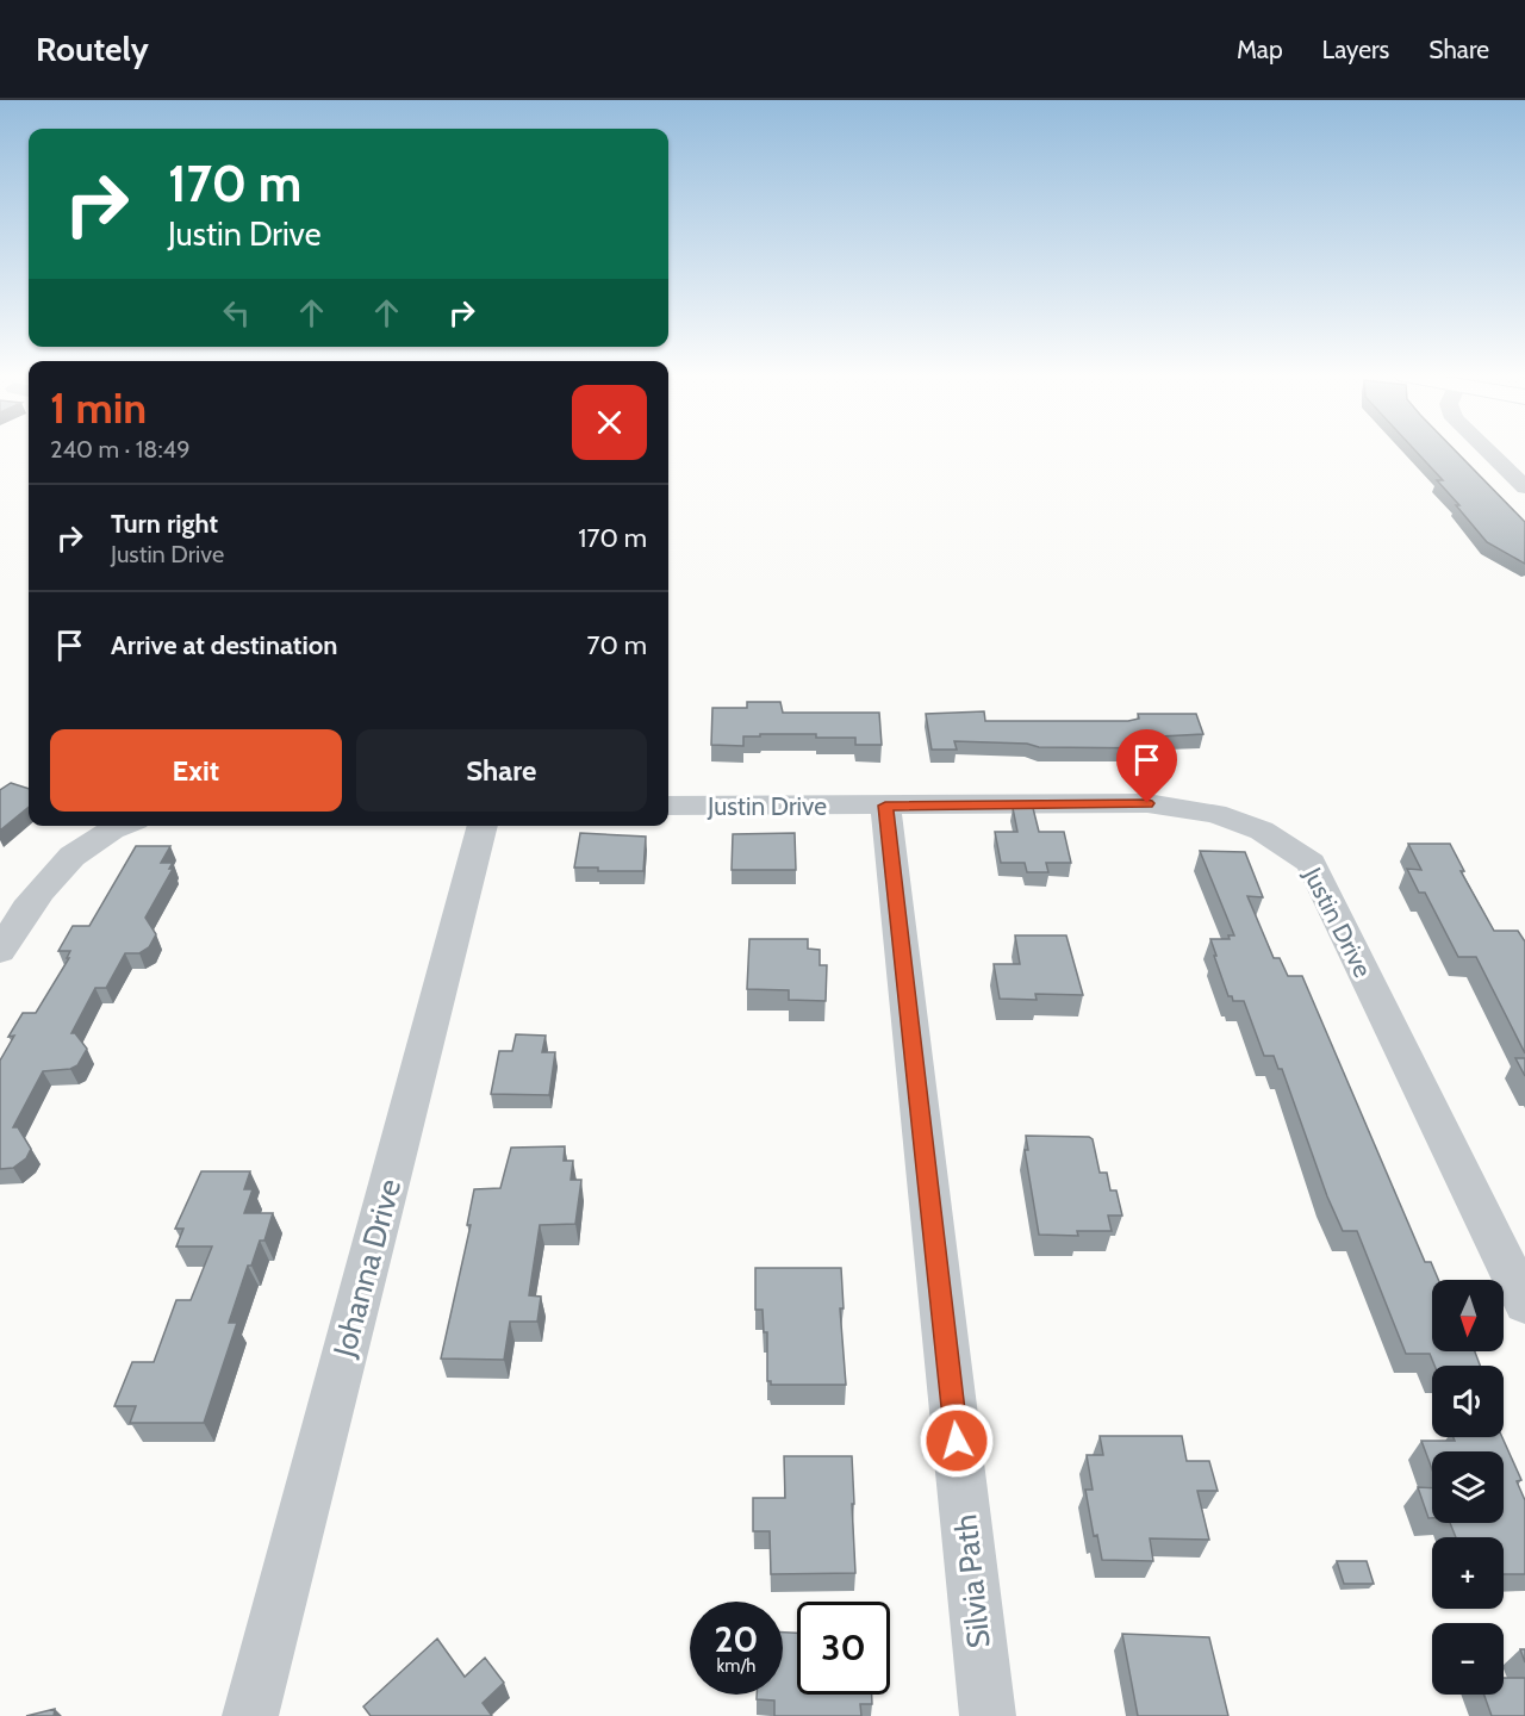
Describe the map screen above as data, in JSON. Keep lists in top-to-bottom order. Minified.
{"streets":{"street":["Justin Drive","Johanna Drive","Silvia Path"]},"crossings":[["Justin Drive","Silvia Path"]],"north":"bottom","page":{"header":"Routely","nav":["Map","Layers","Share"],"turn":["170 m","Justin Drive"],"heading":["1 min","240 m · 18:49"],"list":[{"name":"Turn right","note":"Justin Drive","value":"170 m"},{"name":"Arrive at destination","value":"70 m"}],"buttons":["Exit","Share"],"map_buttons":["+","−"],"speed":"20 km/h","limit":"30"}}
